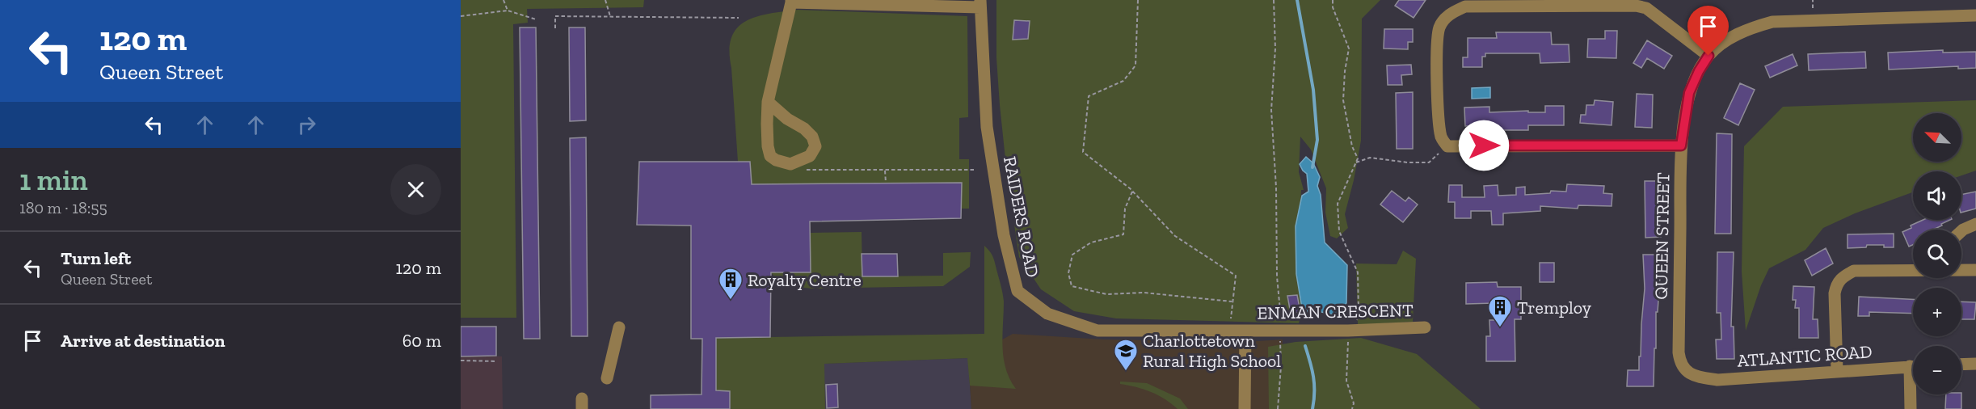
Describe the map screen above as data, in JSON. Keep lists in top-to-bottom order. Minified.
{"streets":{"street":["RAIDERS ROAD","QUEEN STREET","ENMAN CRESCENT","ATLANTIC ROAD"]},"crossings":[["RAIDERS ROAD","ENMAN CRESCENT"],["QUEEN STREET","ATLANTIC ROAD"]],"places":{"building":["Royalty Centre","Tremploy"],"school or university":["Charlottetown Rural High School"]},"north":"top left","page":{"turn":["120 m","Queen Street"],"map_buttons":["+","−"],"heading":["1 min","180 m · 18:55"],"list":[{"name":"Turn left","note":"Queen Street","value":"120 m"},{"name":"Arrive at destination","value":"60 m"}]}}
